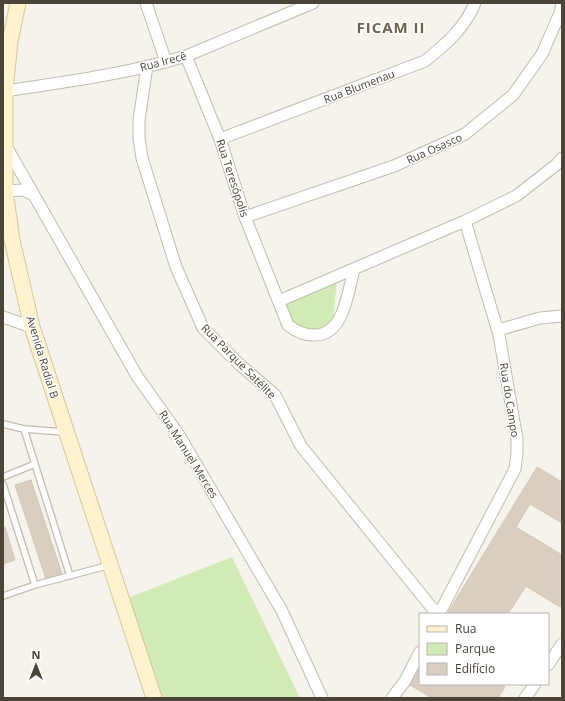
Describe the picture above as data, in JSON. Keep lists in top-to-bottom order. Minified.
{"streets":{"main road":["Avenida Radial B"],"street":["Rua Irecê","Rua Blumenau","Rua Osasco","Rua Teresópolis","Rua Parque Satélite","Rua do Campo","Rua Manuel Merces"]},"crossings":[["Rua Irecê","Rua Teresópolis"],["Rua Irecê","Avenida Radial B"],["Rua Irecê","Rua Parque Satélite"],["Rua Blumenau","Rua Teresópolis"],["Rua Osasco","Rua Teresópolis"],["Avenida Radial B","Rua Manuel Merces"]],"districts":["FICAM II"],"legend":["Rua","Parque","Edifício"],"north":"top"}
